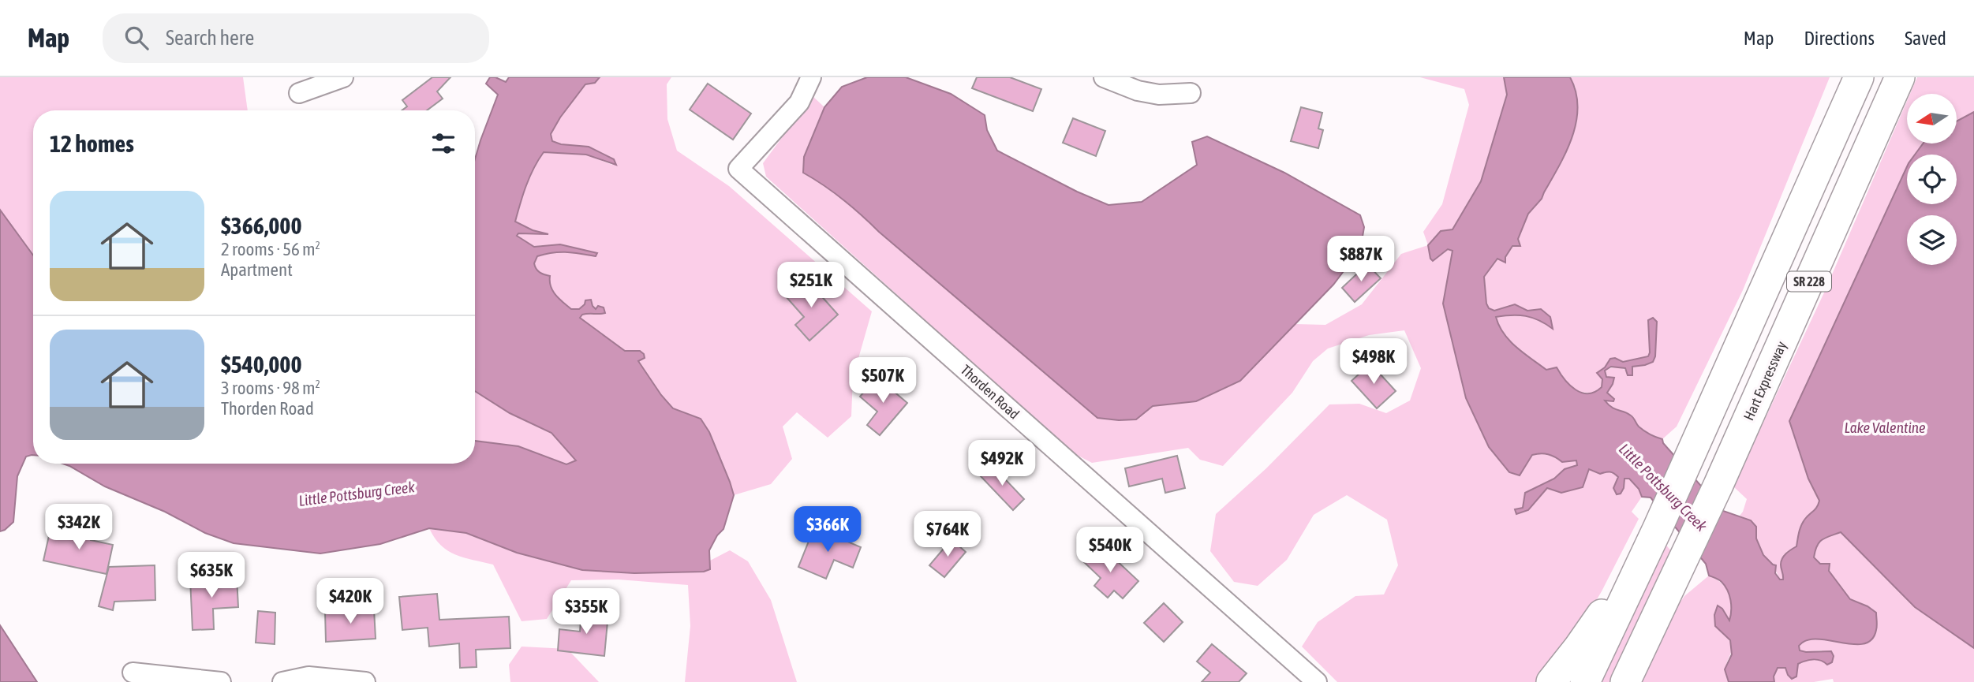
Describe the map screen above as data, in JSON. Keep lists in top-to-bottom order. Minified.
{"streets":{"highway":["SR 228","Hart Expressway"],"street":["Thorden Road"]},"water":["Lake Valentine","Little Pottsburg Creek"],"north":"left","page":{"header":"Map","search":"Search here","nav":["Map","Directions","Saved"],"heading":"12 homes","list":[{"name":"$366,000","note":"2 rooms · 56 m² · Apartment"},{"name":"$540,000","note":"3 rooms · 98 m² · Thorden Road"}],"price":["$887K","$251K","$498K","$507K","$492K","$342K","$366K","$764K","$540K","$635K","$420K","$355K"]}}
